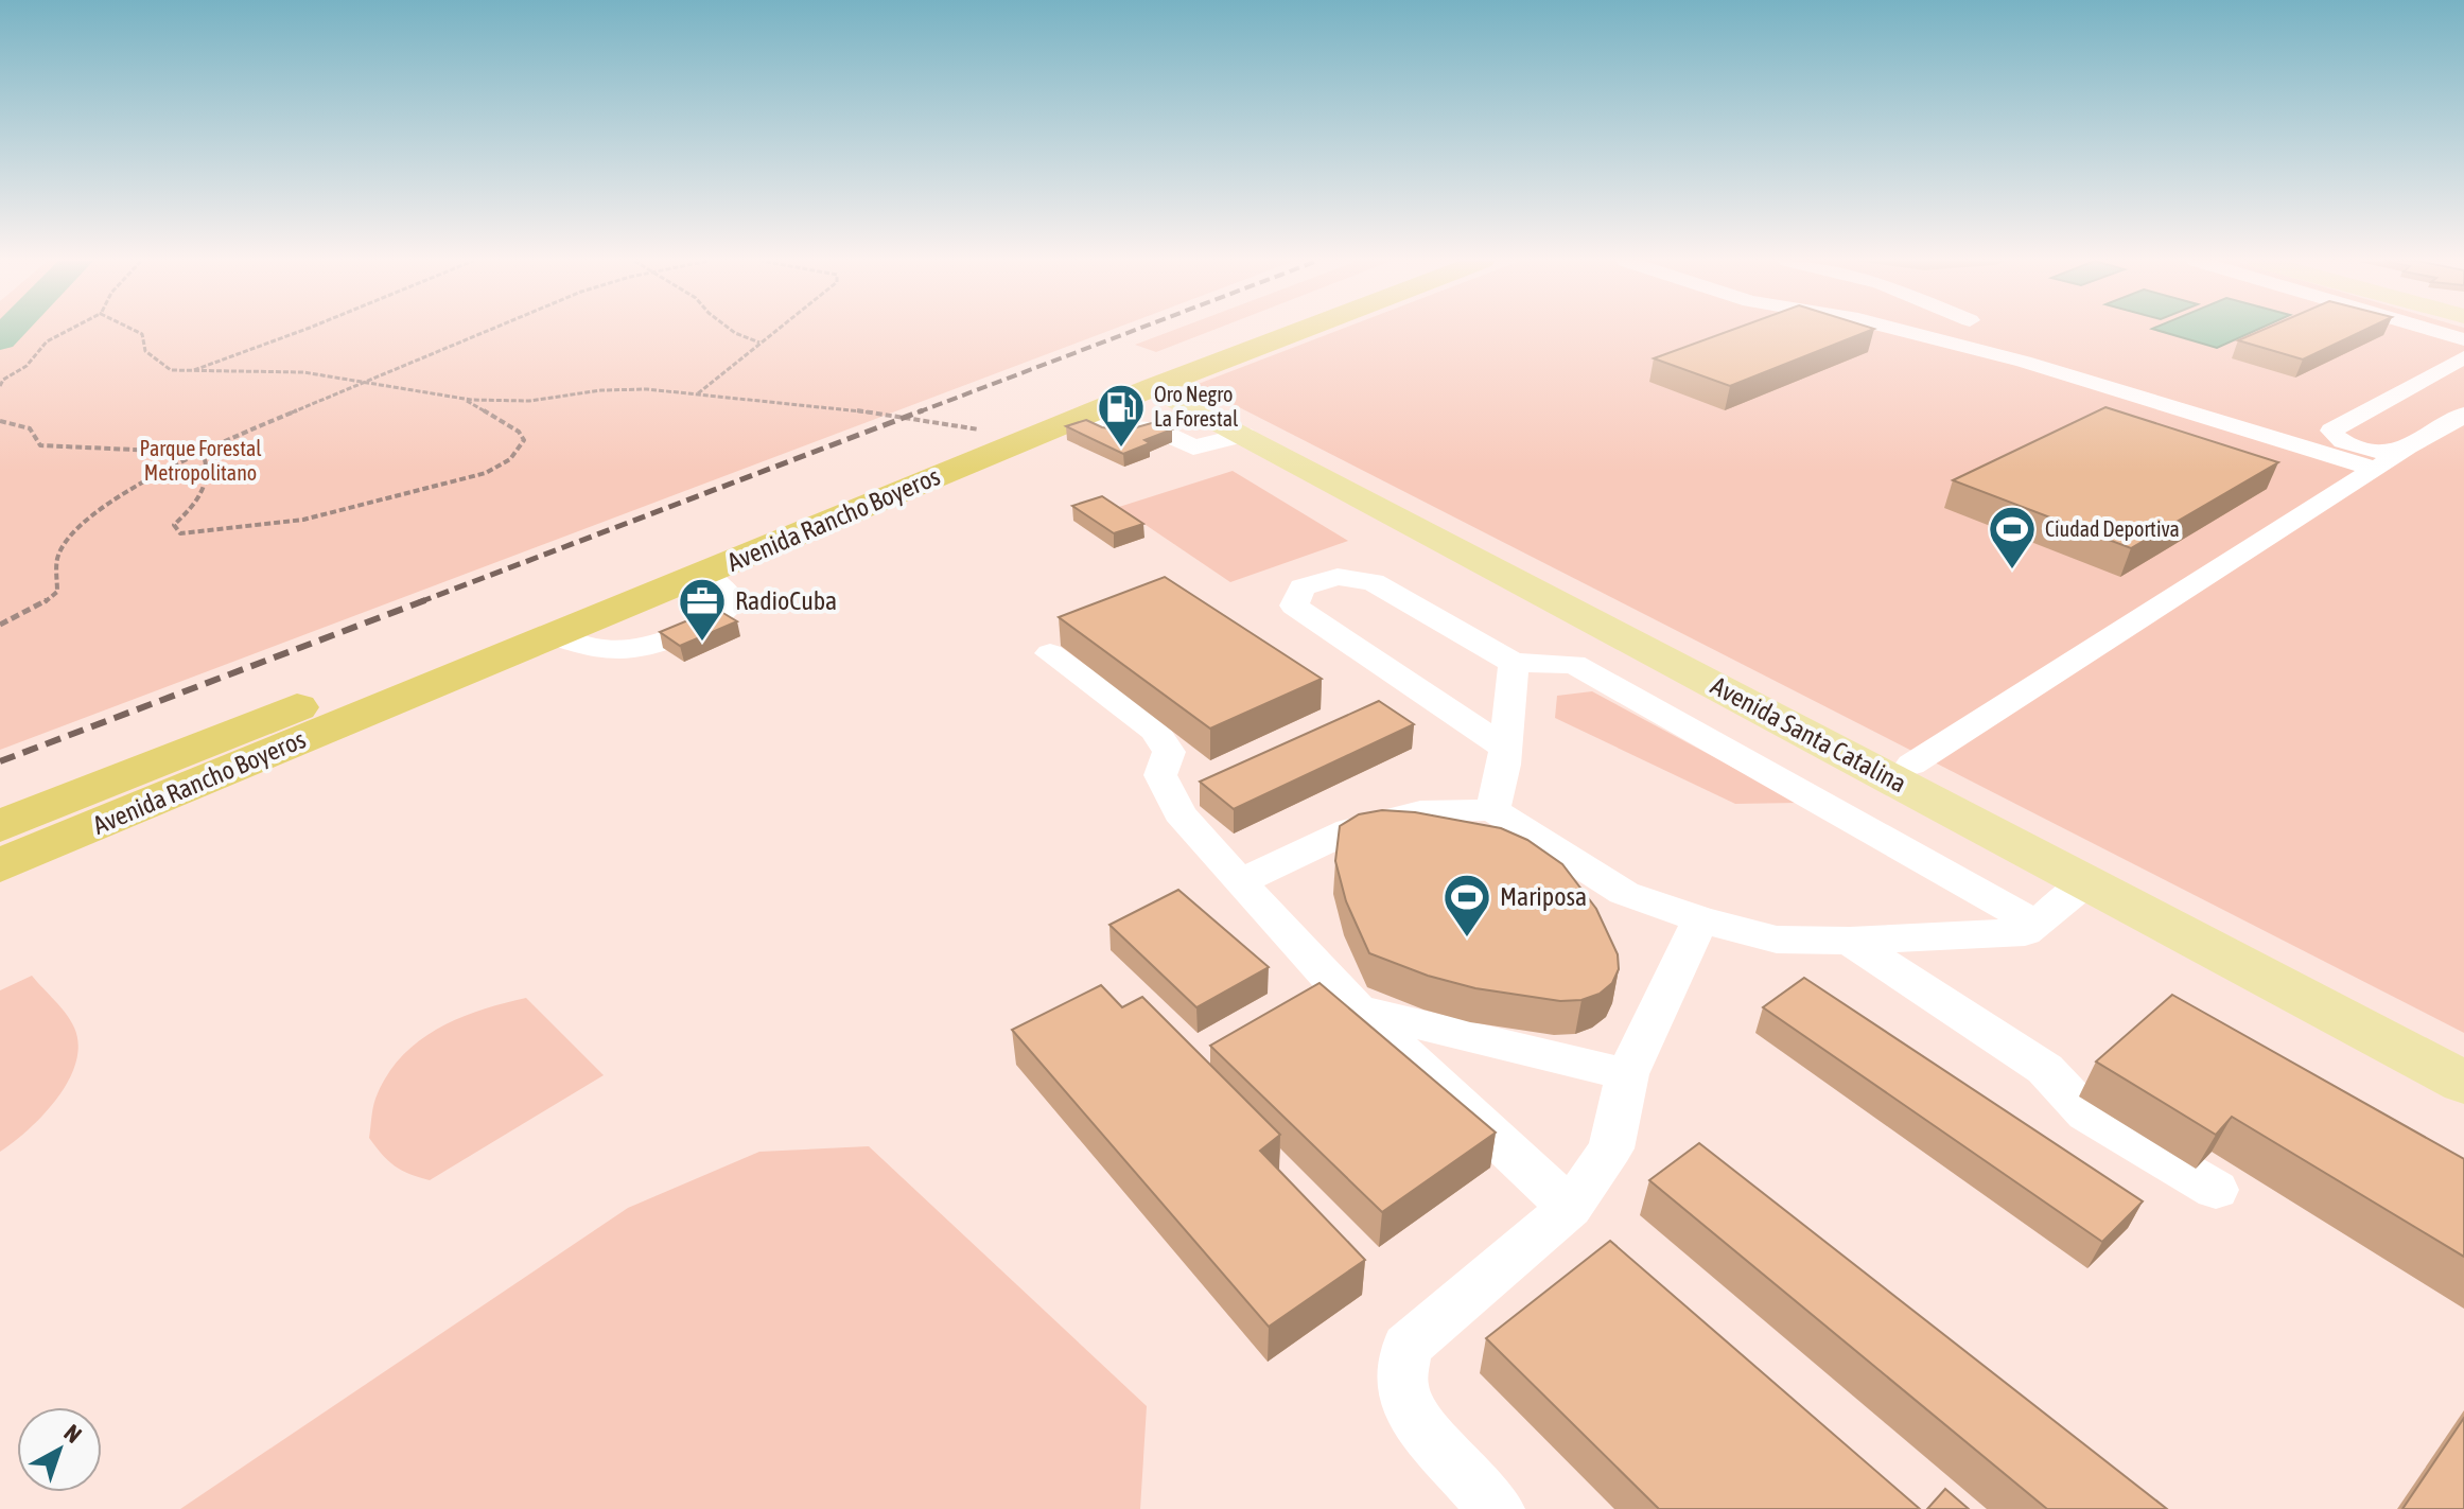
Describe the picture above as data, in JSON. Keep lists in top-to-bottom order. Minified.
{"streets":{"highway":["Avenida Rancho Boyeros"],"main road":["Avenida Santa Catalina"]},"crossings":[["Avenida Rancho Boyeros","Avenida Santa Catalina"]],"parks":["Parque Forestal Metropolitano"],"places":{"fuel station":["Oro Negro La Forestal"],"sports":["Ciudad Deportiva","Mariposa"],"office":["RadioCuba"]},"north":"top right"}
